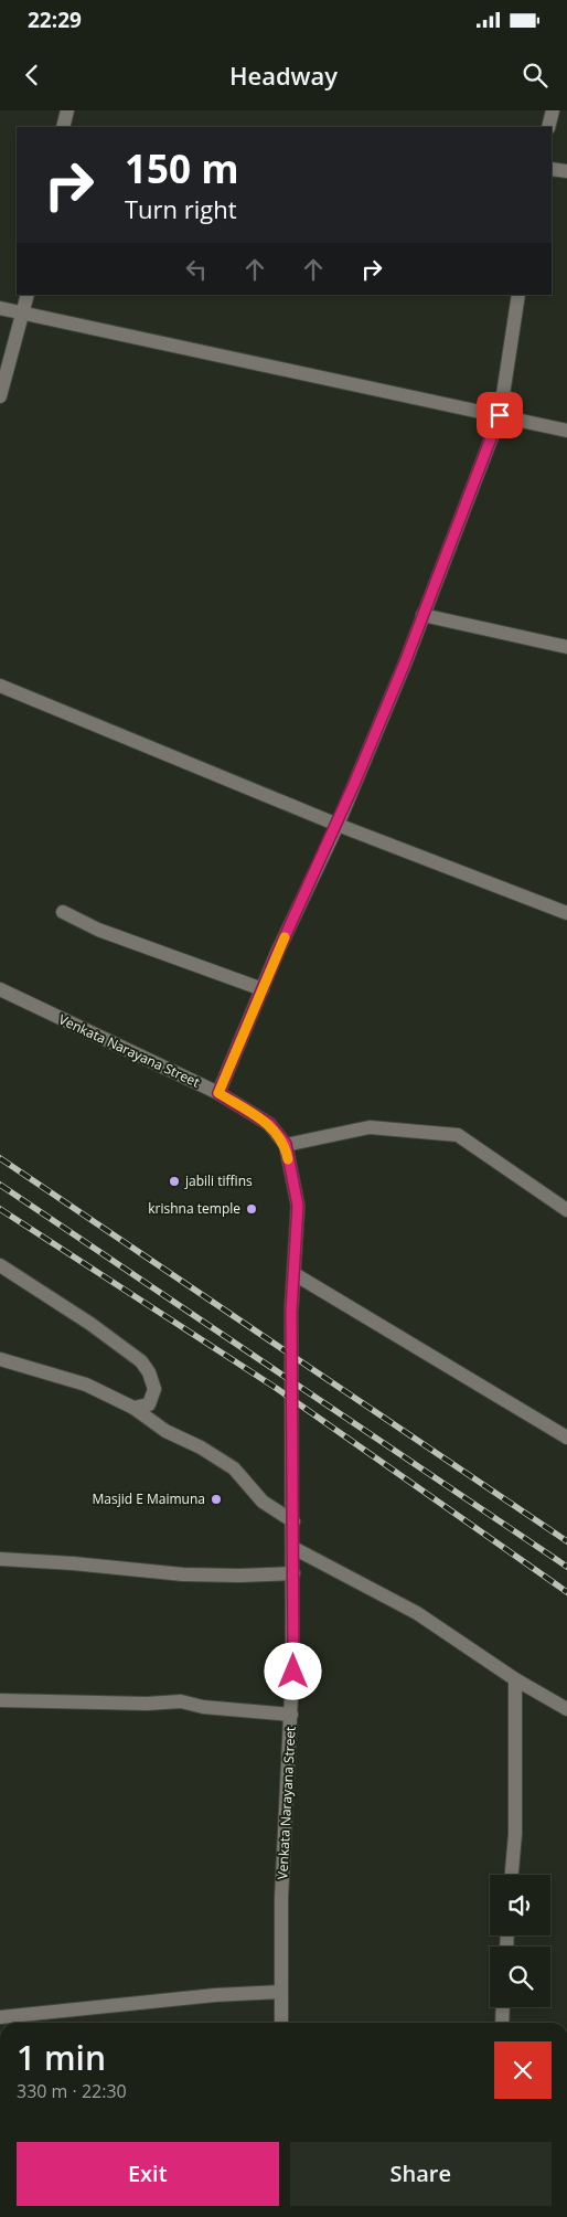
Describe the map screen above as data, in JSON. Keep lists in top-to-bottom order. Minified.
{"streets":{"street":["Venkata Narayana Street"]},"places":["jabili tiffins","krishna temple","Masjid E Maimuna"],"page":{"status":"22:29","header":"Headway","turn":["150 m","Turn right"],"heading":["1 min","330 m · 22:30"],"buttons":["Exit","Share"]}}
